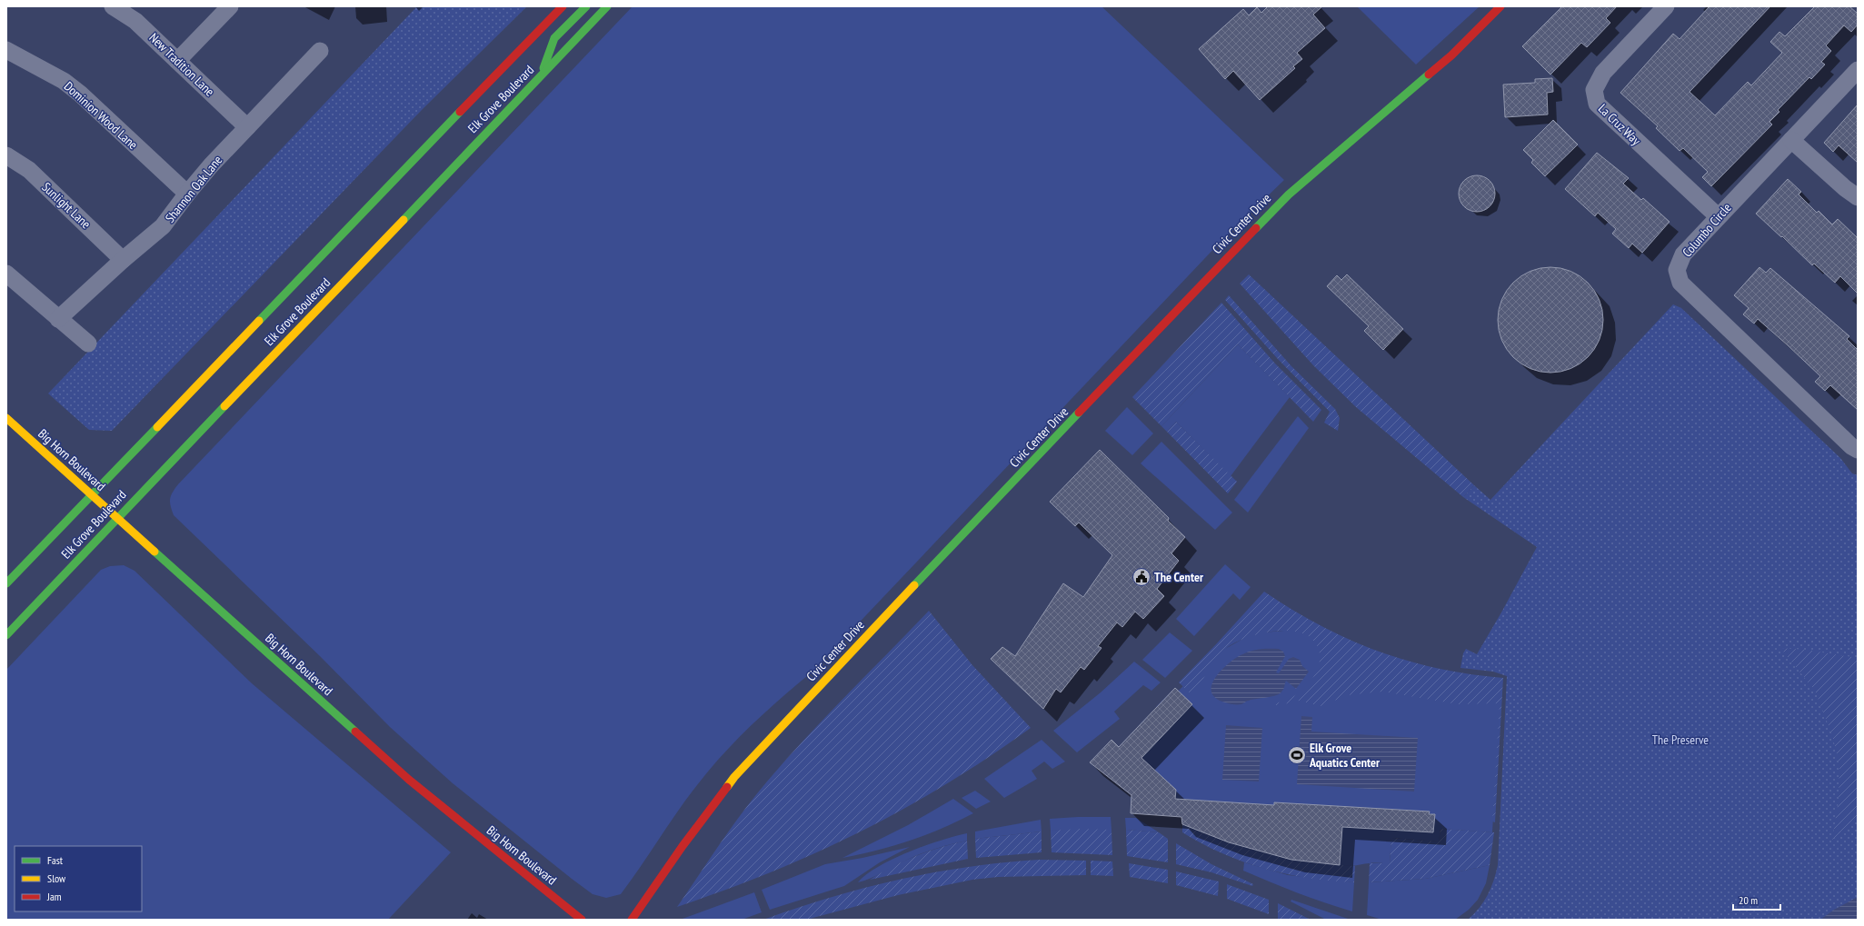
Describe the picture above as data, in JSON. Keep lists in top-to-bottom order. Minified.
{"streets":{"main road":["Elk Grove Boulevard","Civic Center Drive","Big Horn Boulevard"],"street":["New Tradition Lane","Dominion Wood Lane","La Cruz Way","Shannon Oak Lane","Sunlight Lane","Columbo Circle"]},"crossings":[["New Tradition Lane","Shannon Oak Lane"],["Elk Grove Boulevard","Big Horn Boulevard"],["Dominion Wood Lane","Shannon Oak Lane"],["La Cruz Way","Columbo Circle"],["Shannon Oak Lane","Sunlight Lane"]],"parks":["The Preserve"],"places":{"public building":["The Center"],"sports":["Elk Grove Aquatics Center"]},"legend":["Fast","Slow","Jam"],"scale_bar":"20 m"}
